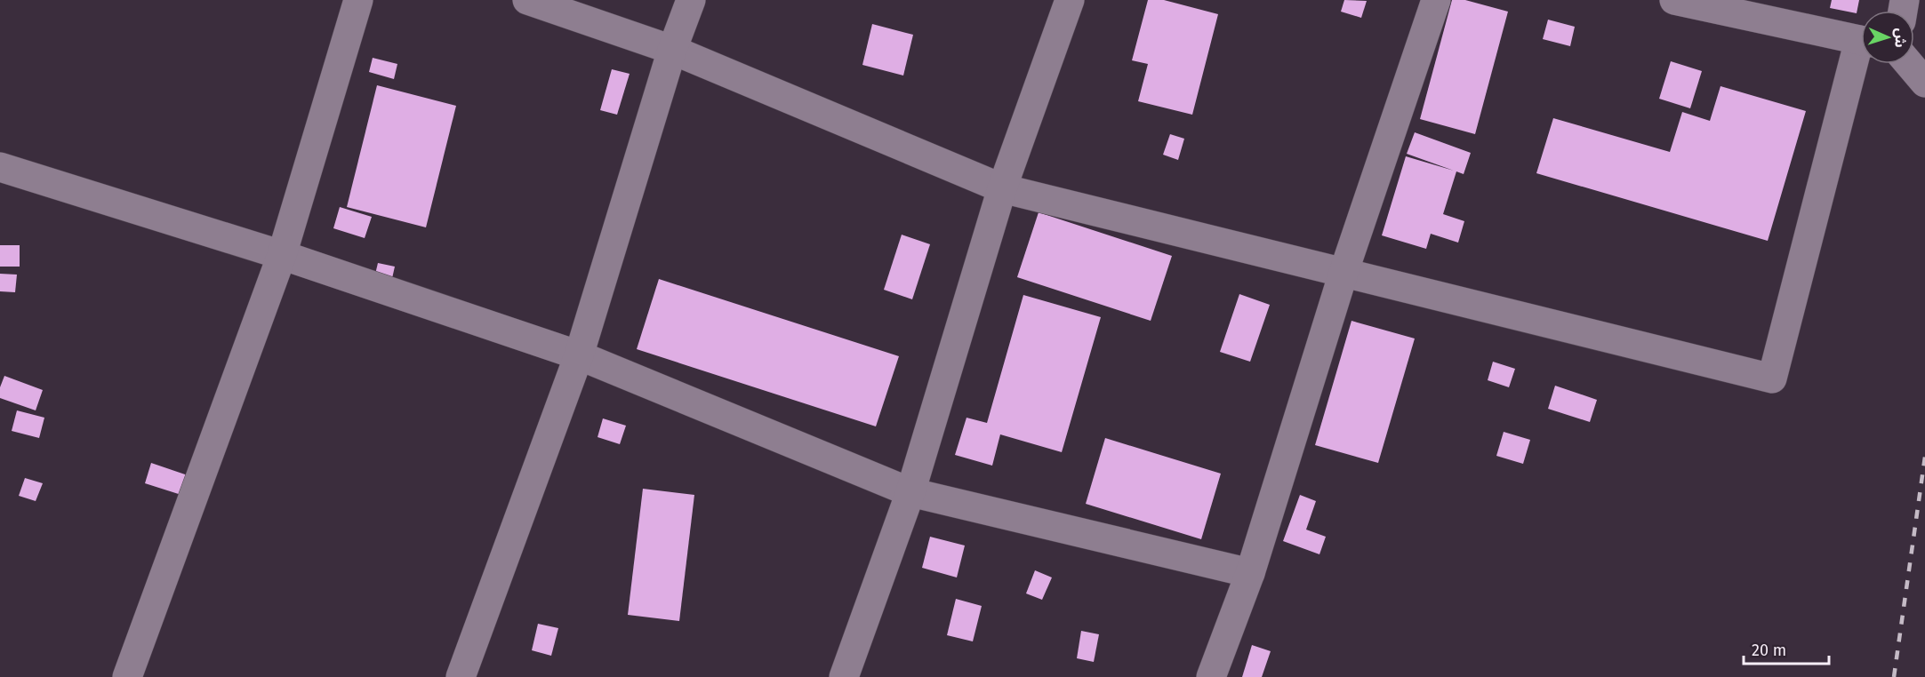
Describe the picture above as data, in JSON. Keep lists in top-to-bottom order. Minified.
{"scale_bar":"20 m","north":"right"}
